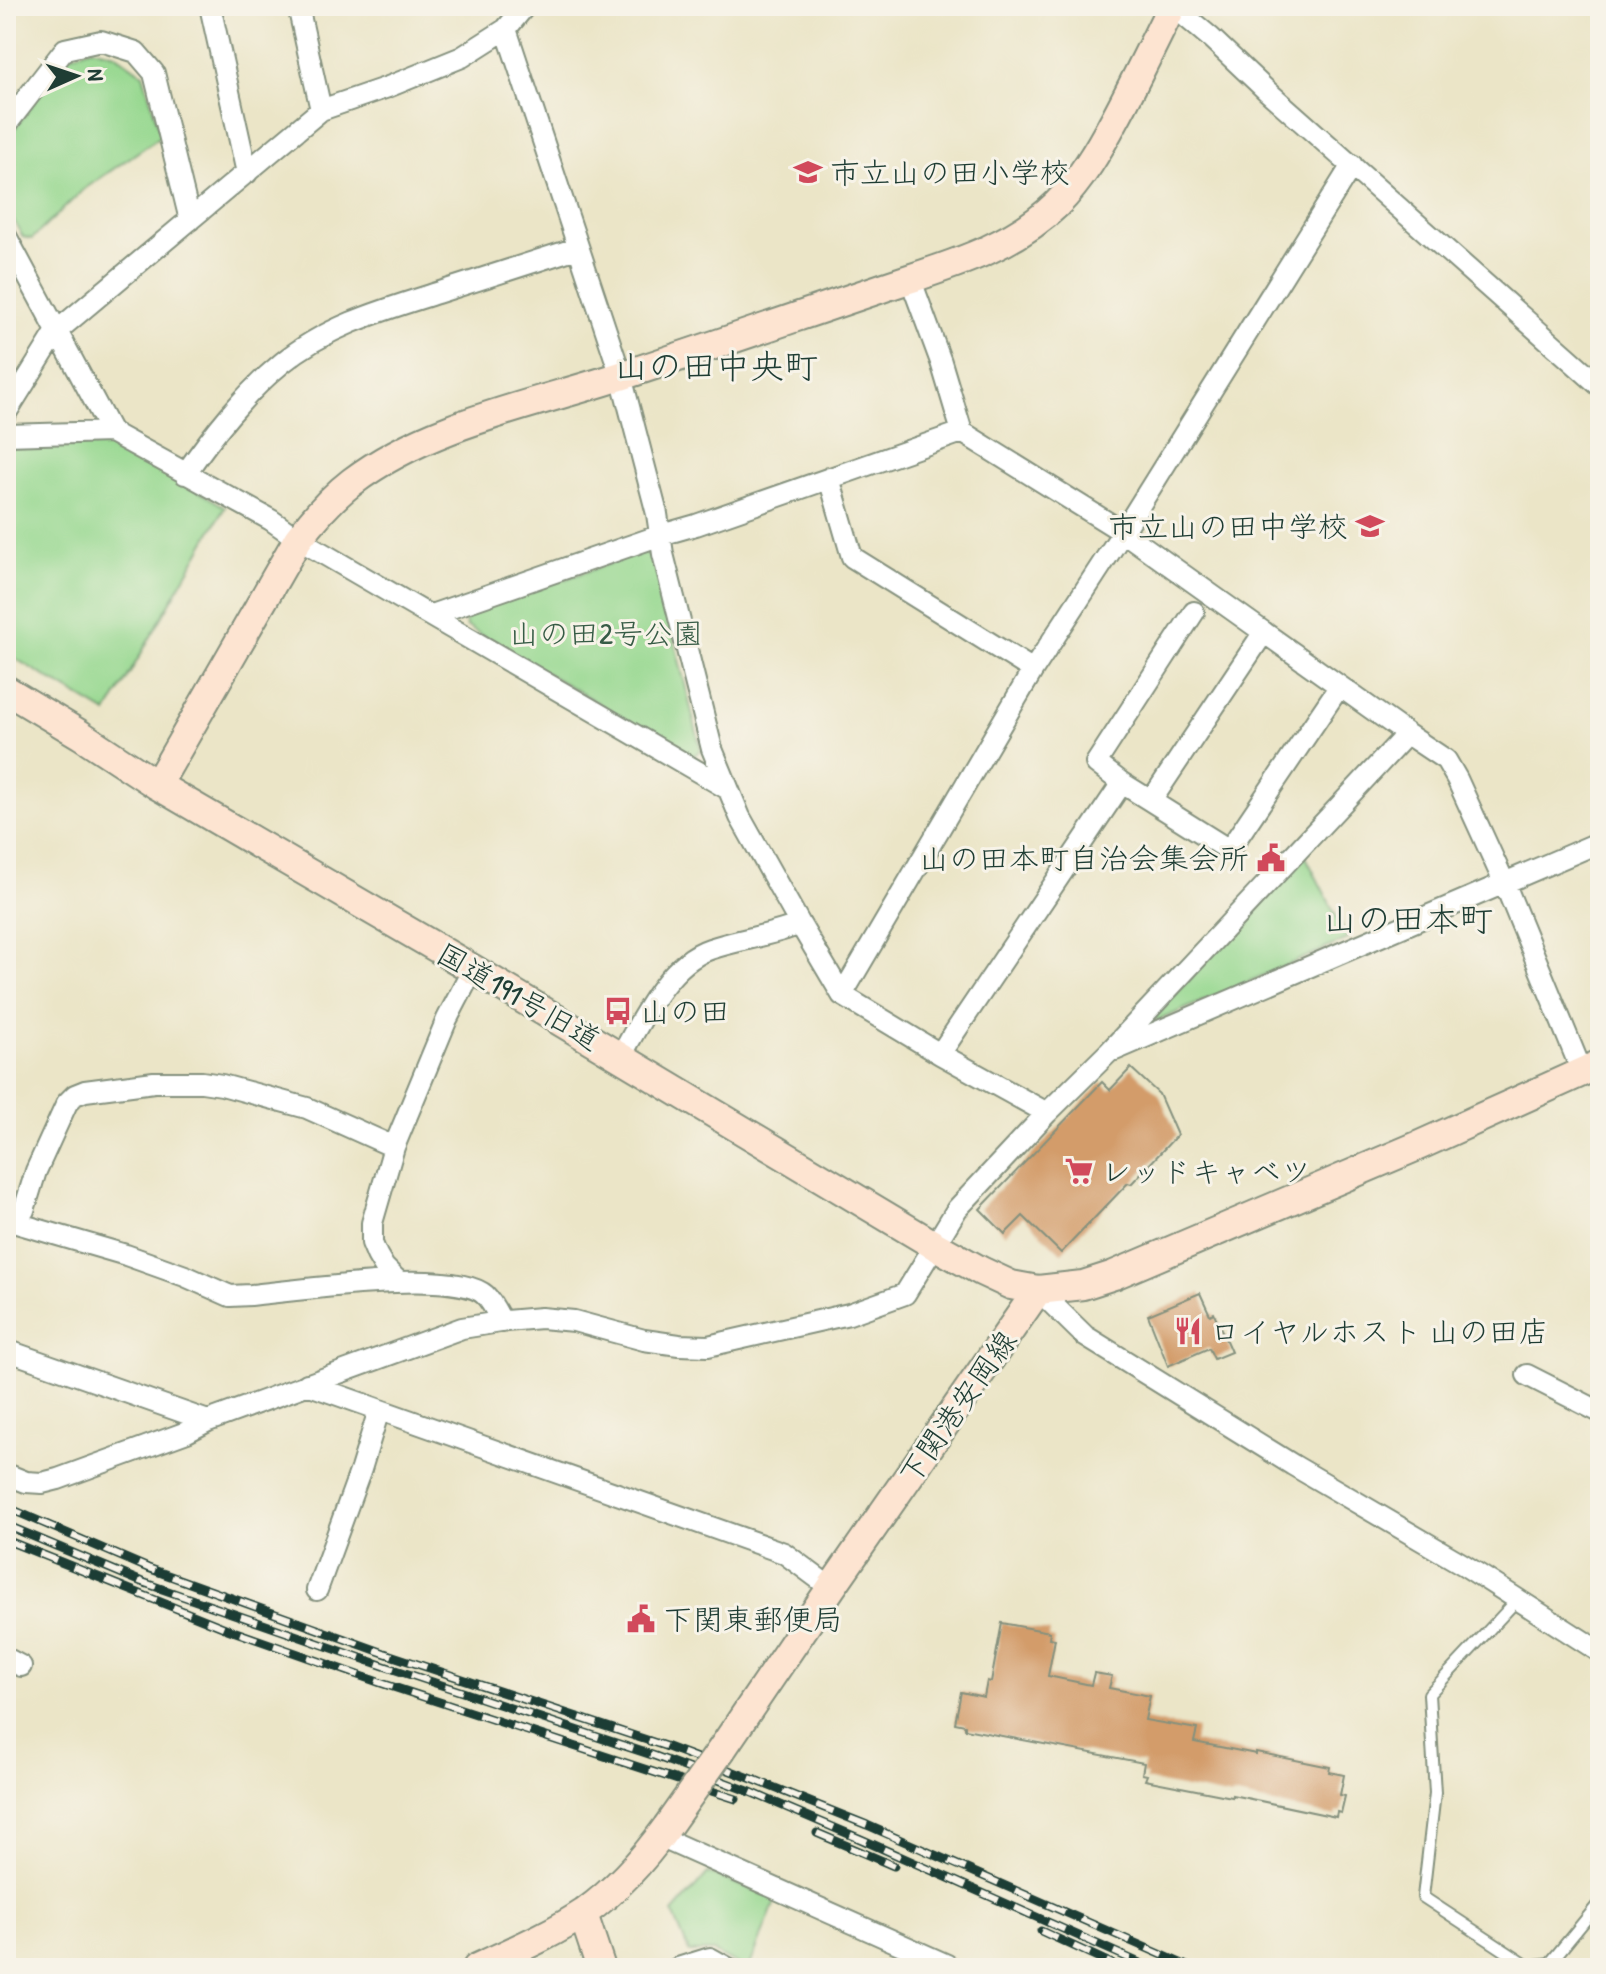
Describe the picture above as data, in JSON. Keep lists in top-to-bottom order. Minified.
{"streets":{"street":["国道191号旧道","下関港安岡線"]},"crossings":[["国道191号旧道","下関港安岡線"]],"districts":["山の田中央町","山の田本町"],"parks":["山の田2号公園"],"places":{"school or university":["市立山の田小学校","市立山の田中学校"],"public building":["山の田本町自治会集会所","下関東郵便局"],"bus stop":["山の田"],"supermarket":["レッドキャベツ"],"restaurant":["ロイヤルホスト 山の田店"]},"north":"right"}
